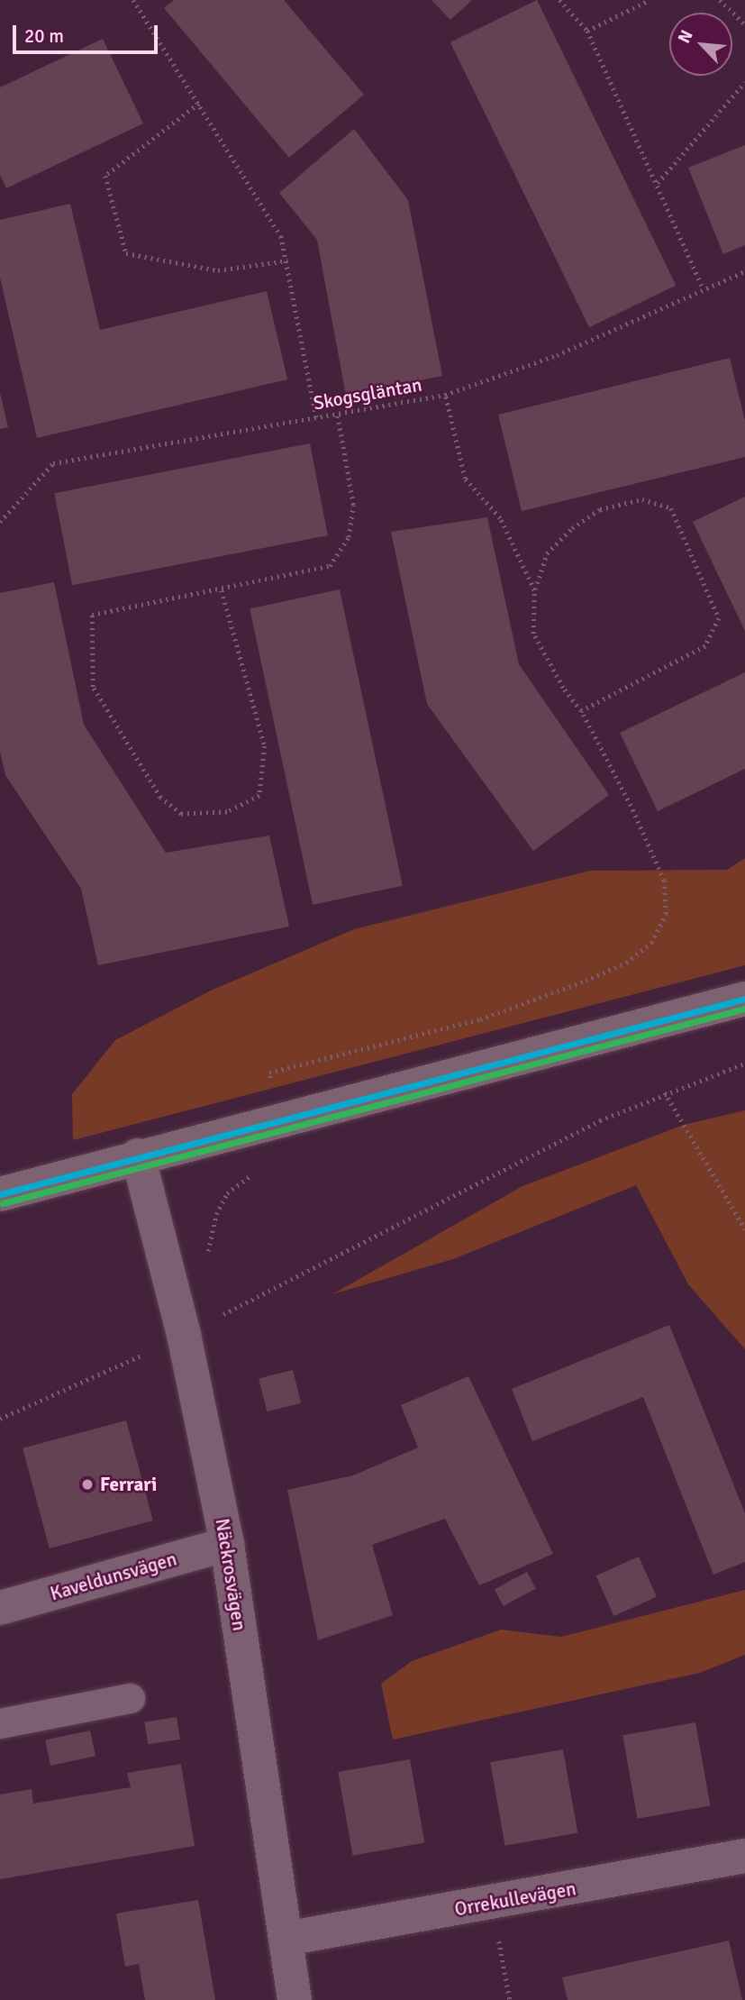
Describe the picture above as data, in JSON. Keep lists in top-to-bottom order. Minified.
{"streets":{"street":["Näckrosvägen","Kaveldunsvägen","Orrekullevägen"],"path":["Skogsgläntan"]},"crossings":[["Näckrosvägen","Kaveldunsvägen"],["Näckrosvägen","Orrekullevägen"]],"places":["Ferrari"],"scale_bar":"20 m","north":"top left"}
